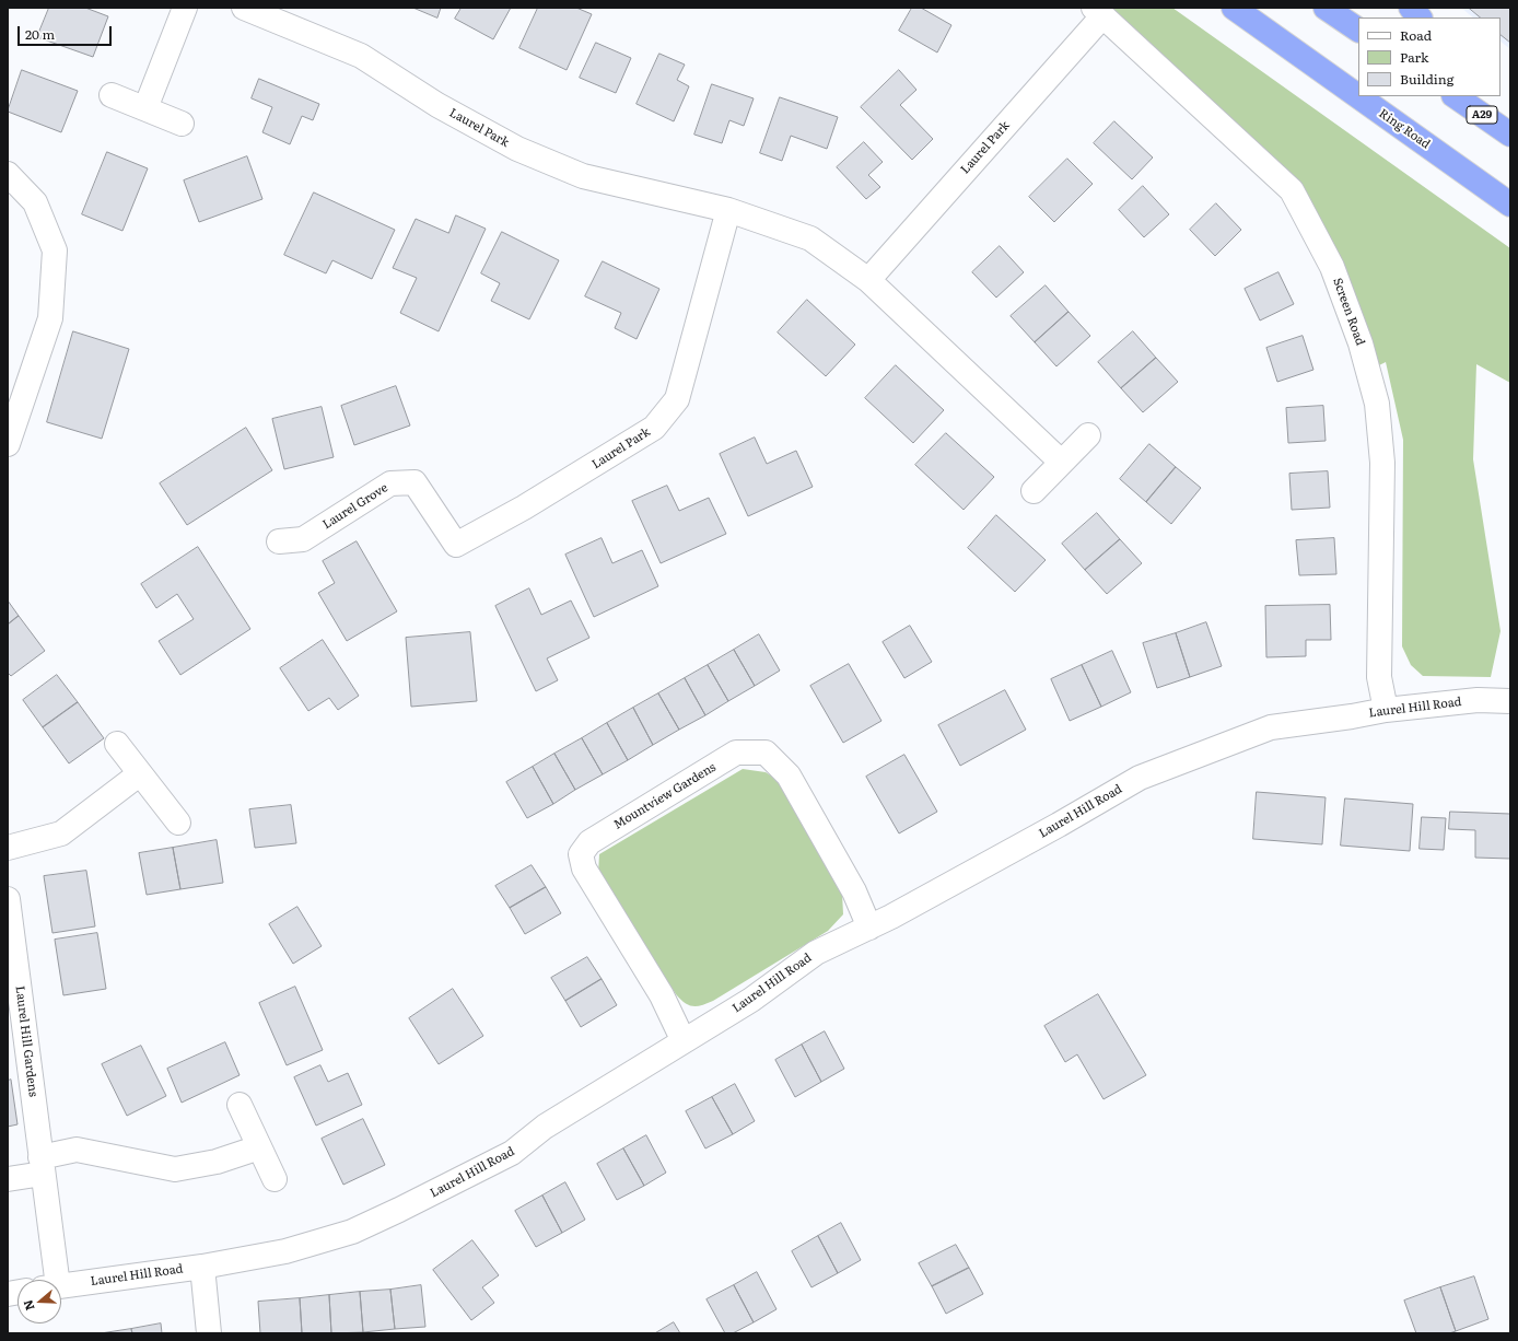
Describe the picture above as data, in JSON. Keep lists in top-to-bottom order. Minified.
{"streets":{"highway":["A29","Ring Road"],"street":["Laurel Park","Screen Road","Laurel Grove","Laurel Hill Road","Mountview Gardens","Laurel Hill Gardens"]},"crossings":[["Laurel Park","Screen Road"],["Laurel Park","Laurel Grove"],["Screen Road","Laurel Hill Road"],["Laurel Hill Road","Mountview Gardens"]],"legend":["Road","Park","Building"],"scale_bar":"20 m","north":"left"}
